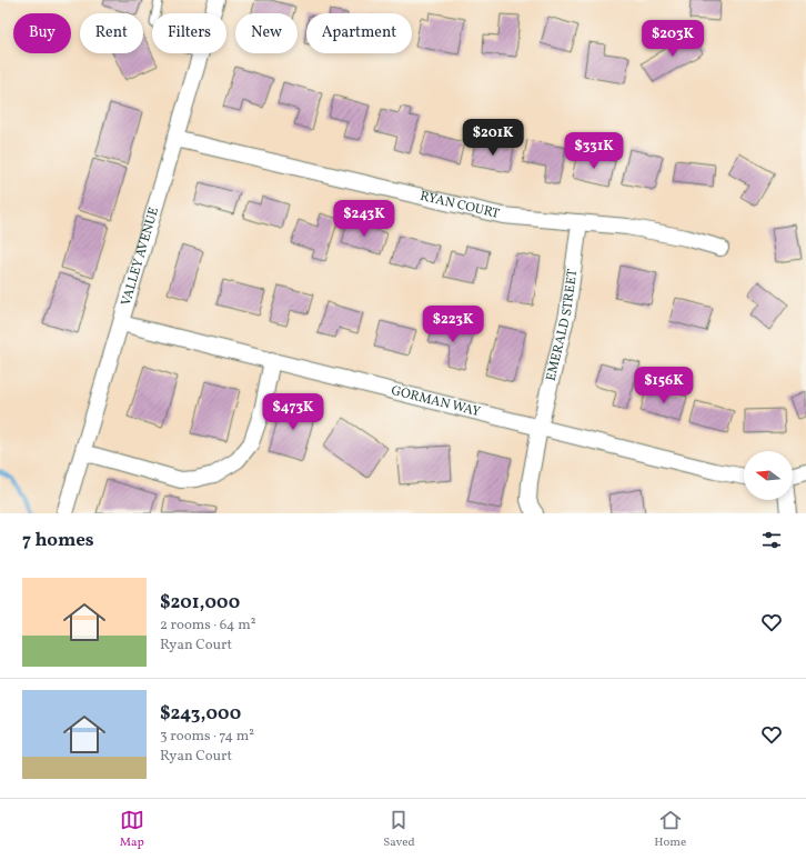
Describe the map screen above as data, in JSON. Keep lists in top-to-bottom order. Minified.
{"streets":{"street":["RYAN COURT","VALLEY AVENUE","EMERALD STREET","GORMAN WAY"]},"crossings":[["RYAN COURT","VALLEY AVENUE"],["RYAN COURT","EMERALD STREET"],["VALLEY AVENUE","GORMAN WAY"],["EMERALD STREET","GORMAN WAY"]],"north":"left","page":{"chip":["Buy","Rent","Filters","New","Apartment"],"price":["$203K","$201K","$331K","$243K","$223K","$156K","$473K"],"heading":"7 homes","list":[{"name":"$201,000","note":"2 rooms · 64 m² · Ryan Court"},{"name":"$243,000","note":"3 rooms · 74 m² · Ryan Court"}],"tabs":["Map","Saved","Home"]}}
